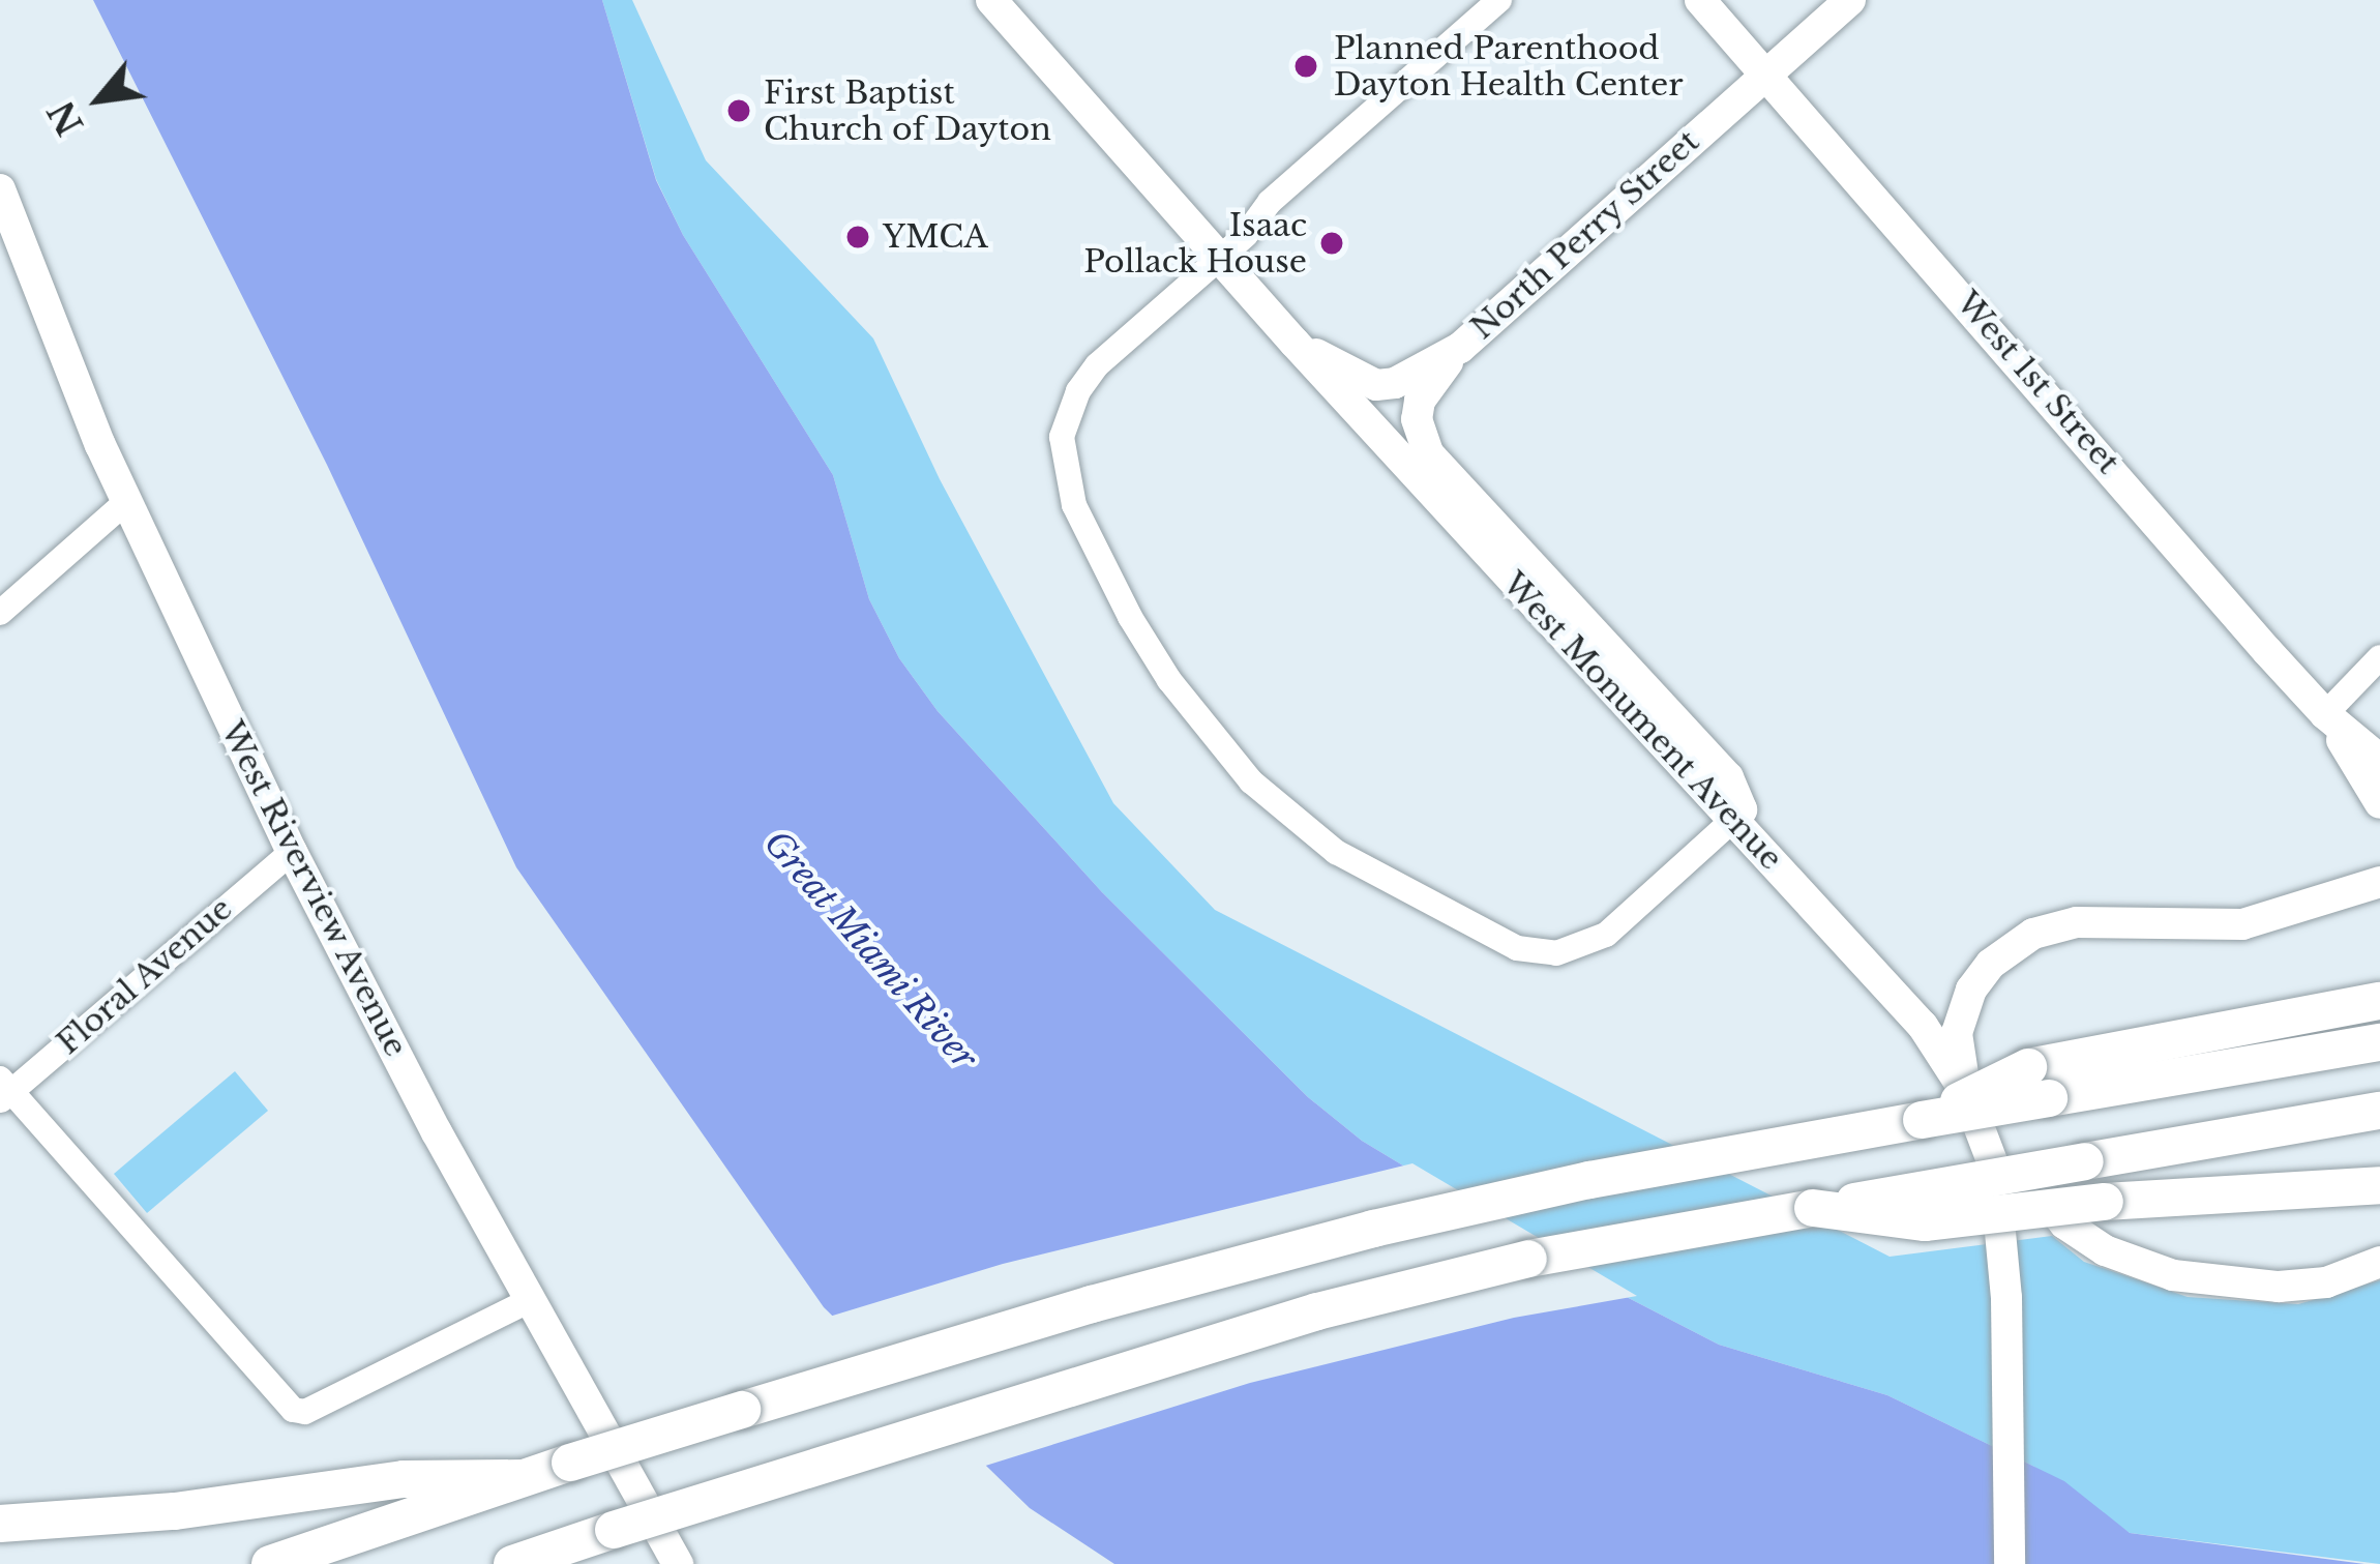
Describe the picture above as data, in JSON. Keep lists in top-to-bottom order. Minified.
{"streets":{"main road":["North Perry Street","West 1st Street","West Monument Avenue","West Riverview Avenue"],"street":["Floral Avenue"]},"crossings":[["North Perry Street","West 1st Street"],["North Perry Street","West Monument Avenue"],["West Riverview Avenue","Floral Avenue"]],"water":["Great Miami River"],"places":["Planned Parenthood Dayton Health Center","First Baptist Church of Dayton","YMCA","Isaac Pollack House"],"north":"bottom left"}
